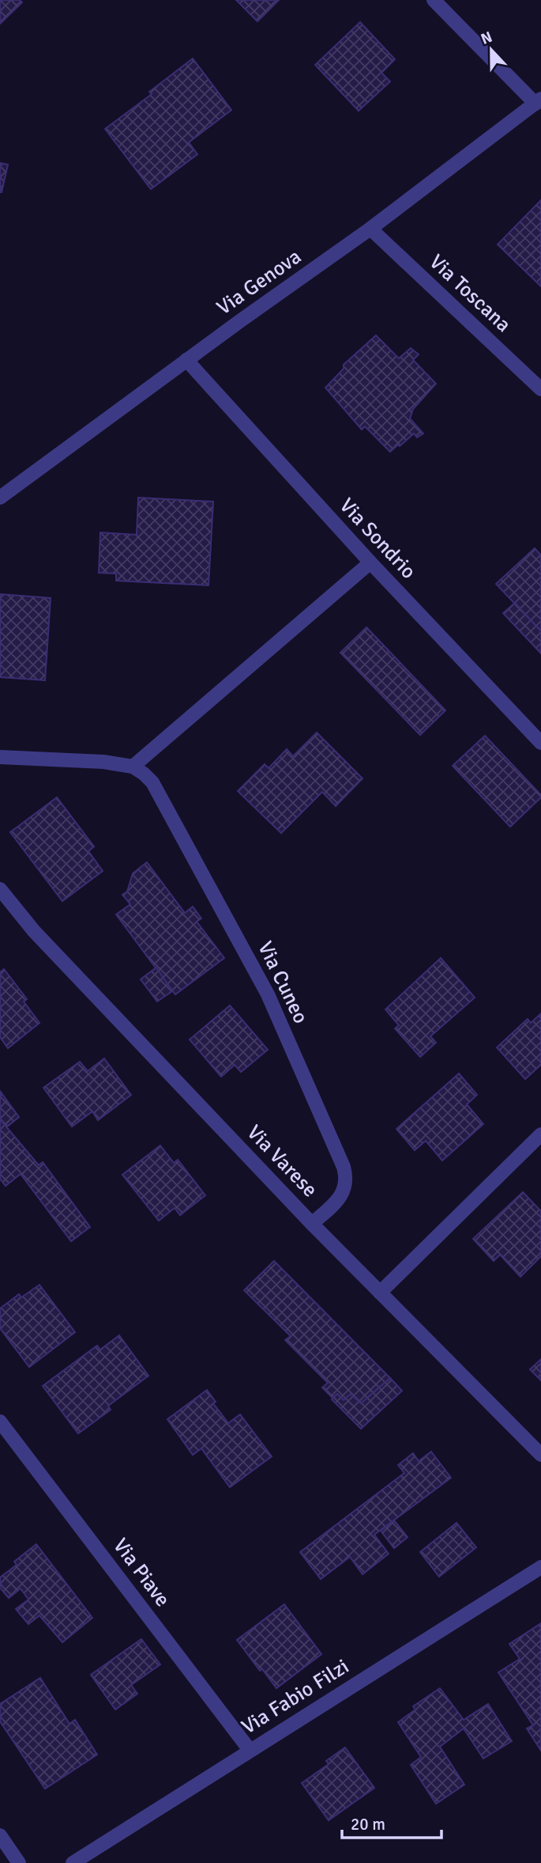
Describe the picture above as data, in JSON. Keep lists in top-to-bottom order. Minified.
{"streets":{"street":["Via Genova","Via Toscana","Via Sondrio","Via Cuneo","Via Varese","Via Piave","Via Fabio Filzi"]},"crossings":[["Via Genova","Via Toscana"],["Via Genova","Via Sondrio"],["Via Cuneo","Via Varese"],["Via Piave","Via Fabio Filzi"]],"scale_bar":"20 m","north":"top"}
